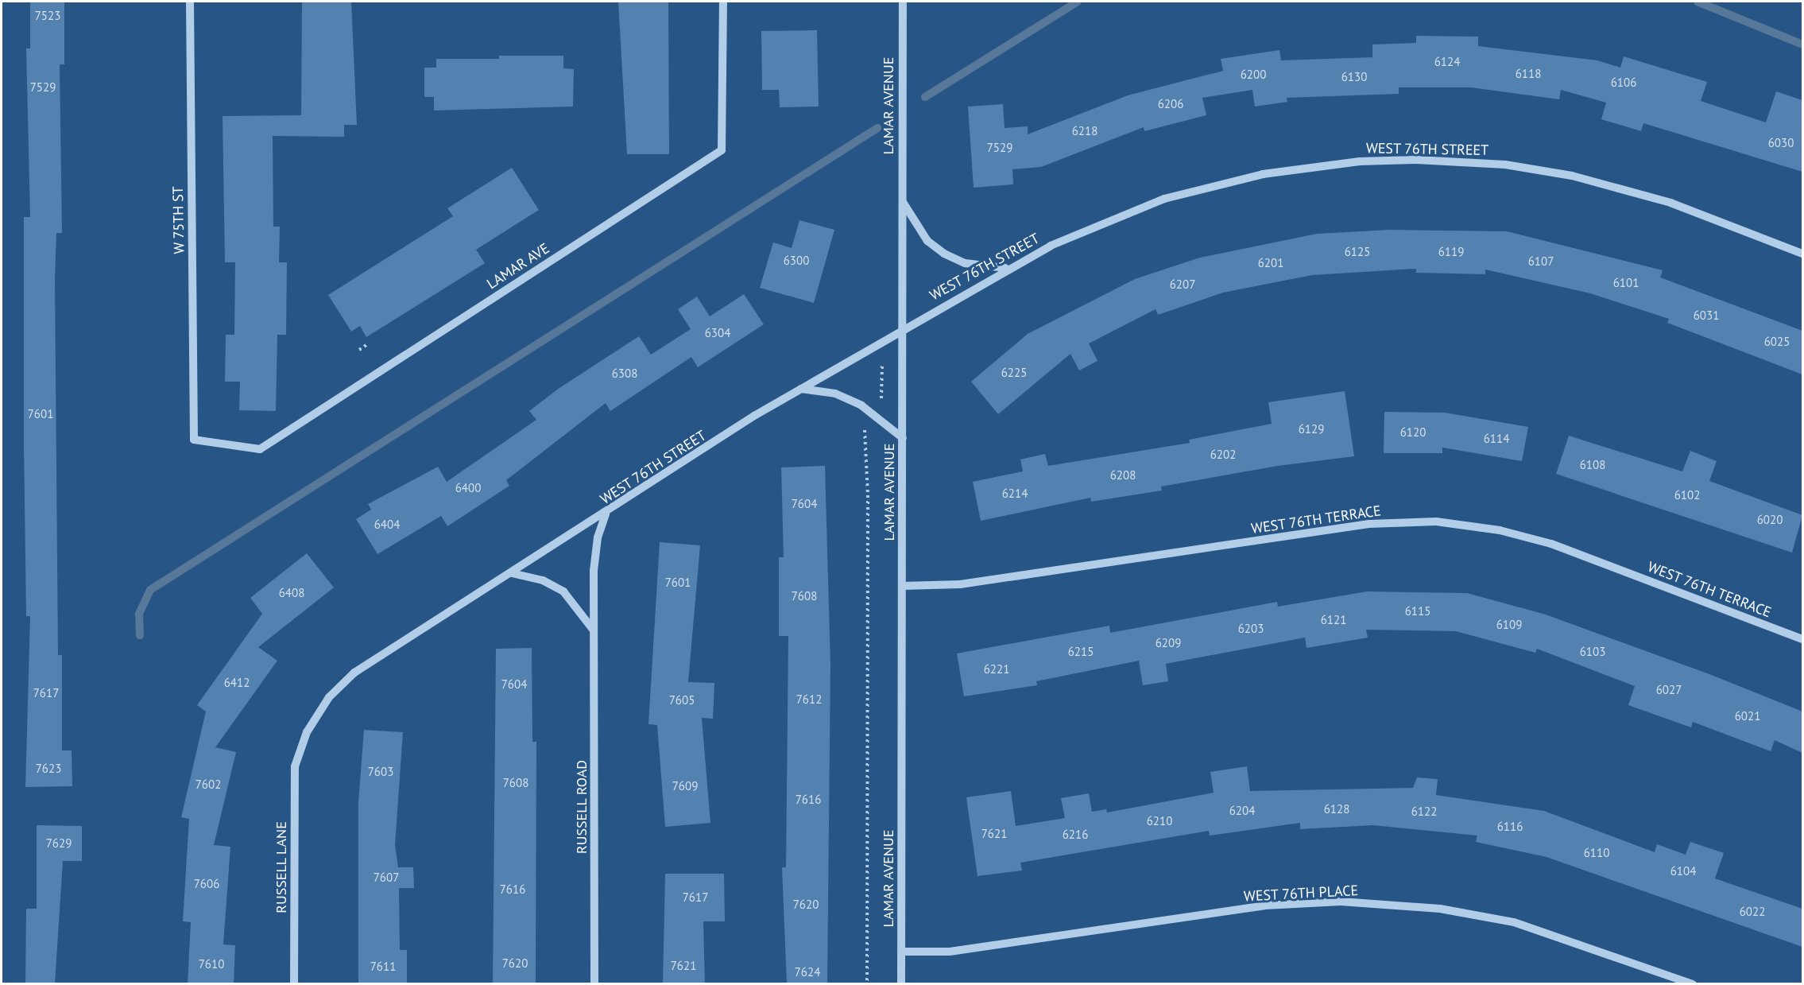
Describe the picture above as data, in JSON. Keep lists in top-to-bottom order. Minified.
{"streets":{"street":["LAMAR AVENUE","WEST 76TH STREET","W 75TH ST","LAMAR AVE","WEST 76TH TERRACE","RUSSELL ROAD","RUSSELL LANE","WEST 76TH PLACE"]},"crossings":[["LAMAR AVENUE","WEST 76TH STREET"],["LAMAR AVENUE","WEST 76TH TERRACE"],["LAMAR AVENUE","WEST 76TH PLACE"],["WEST 76TH STREET","RUSSELL ROAD"],["WEST 76TH STREET","RUSSELL LANE"],["W 75TH ST","LAMAR AVE"]],"house_numbers":["7523","6124","6118","6200","6130","6106","7529","6206","6218","6030","7529","6125","6119","6300","6107","6201","6101","6207","6031","6304","6025","6225","6308","7601","6129","6120","6114","6202","6108","6208","6400","6214","6102","7604","6020","6404","7601","6408","7608","6115","6121","6109","6203","6209","6215","6103","6221","6412","7604","6027","7617","7612","7605","6021","7623","7603","7608","7602","7609","7616","6128","6204","6122","6210","6116","7621","6216","7629","6110","6104","7607","7606","7616","7617","7620","6022","7620","7610","7621","7611","7624"]}
